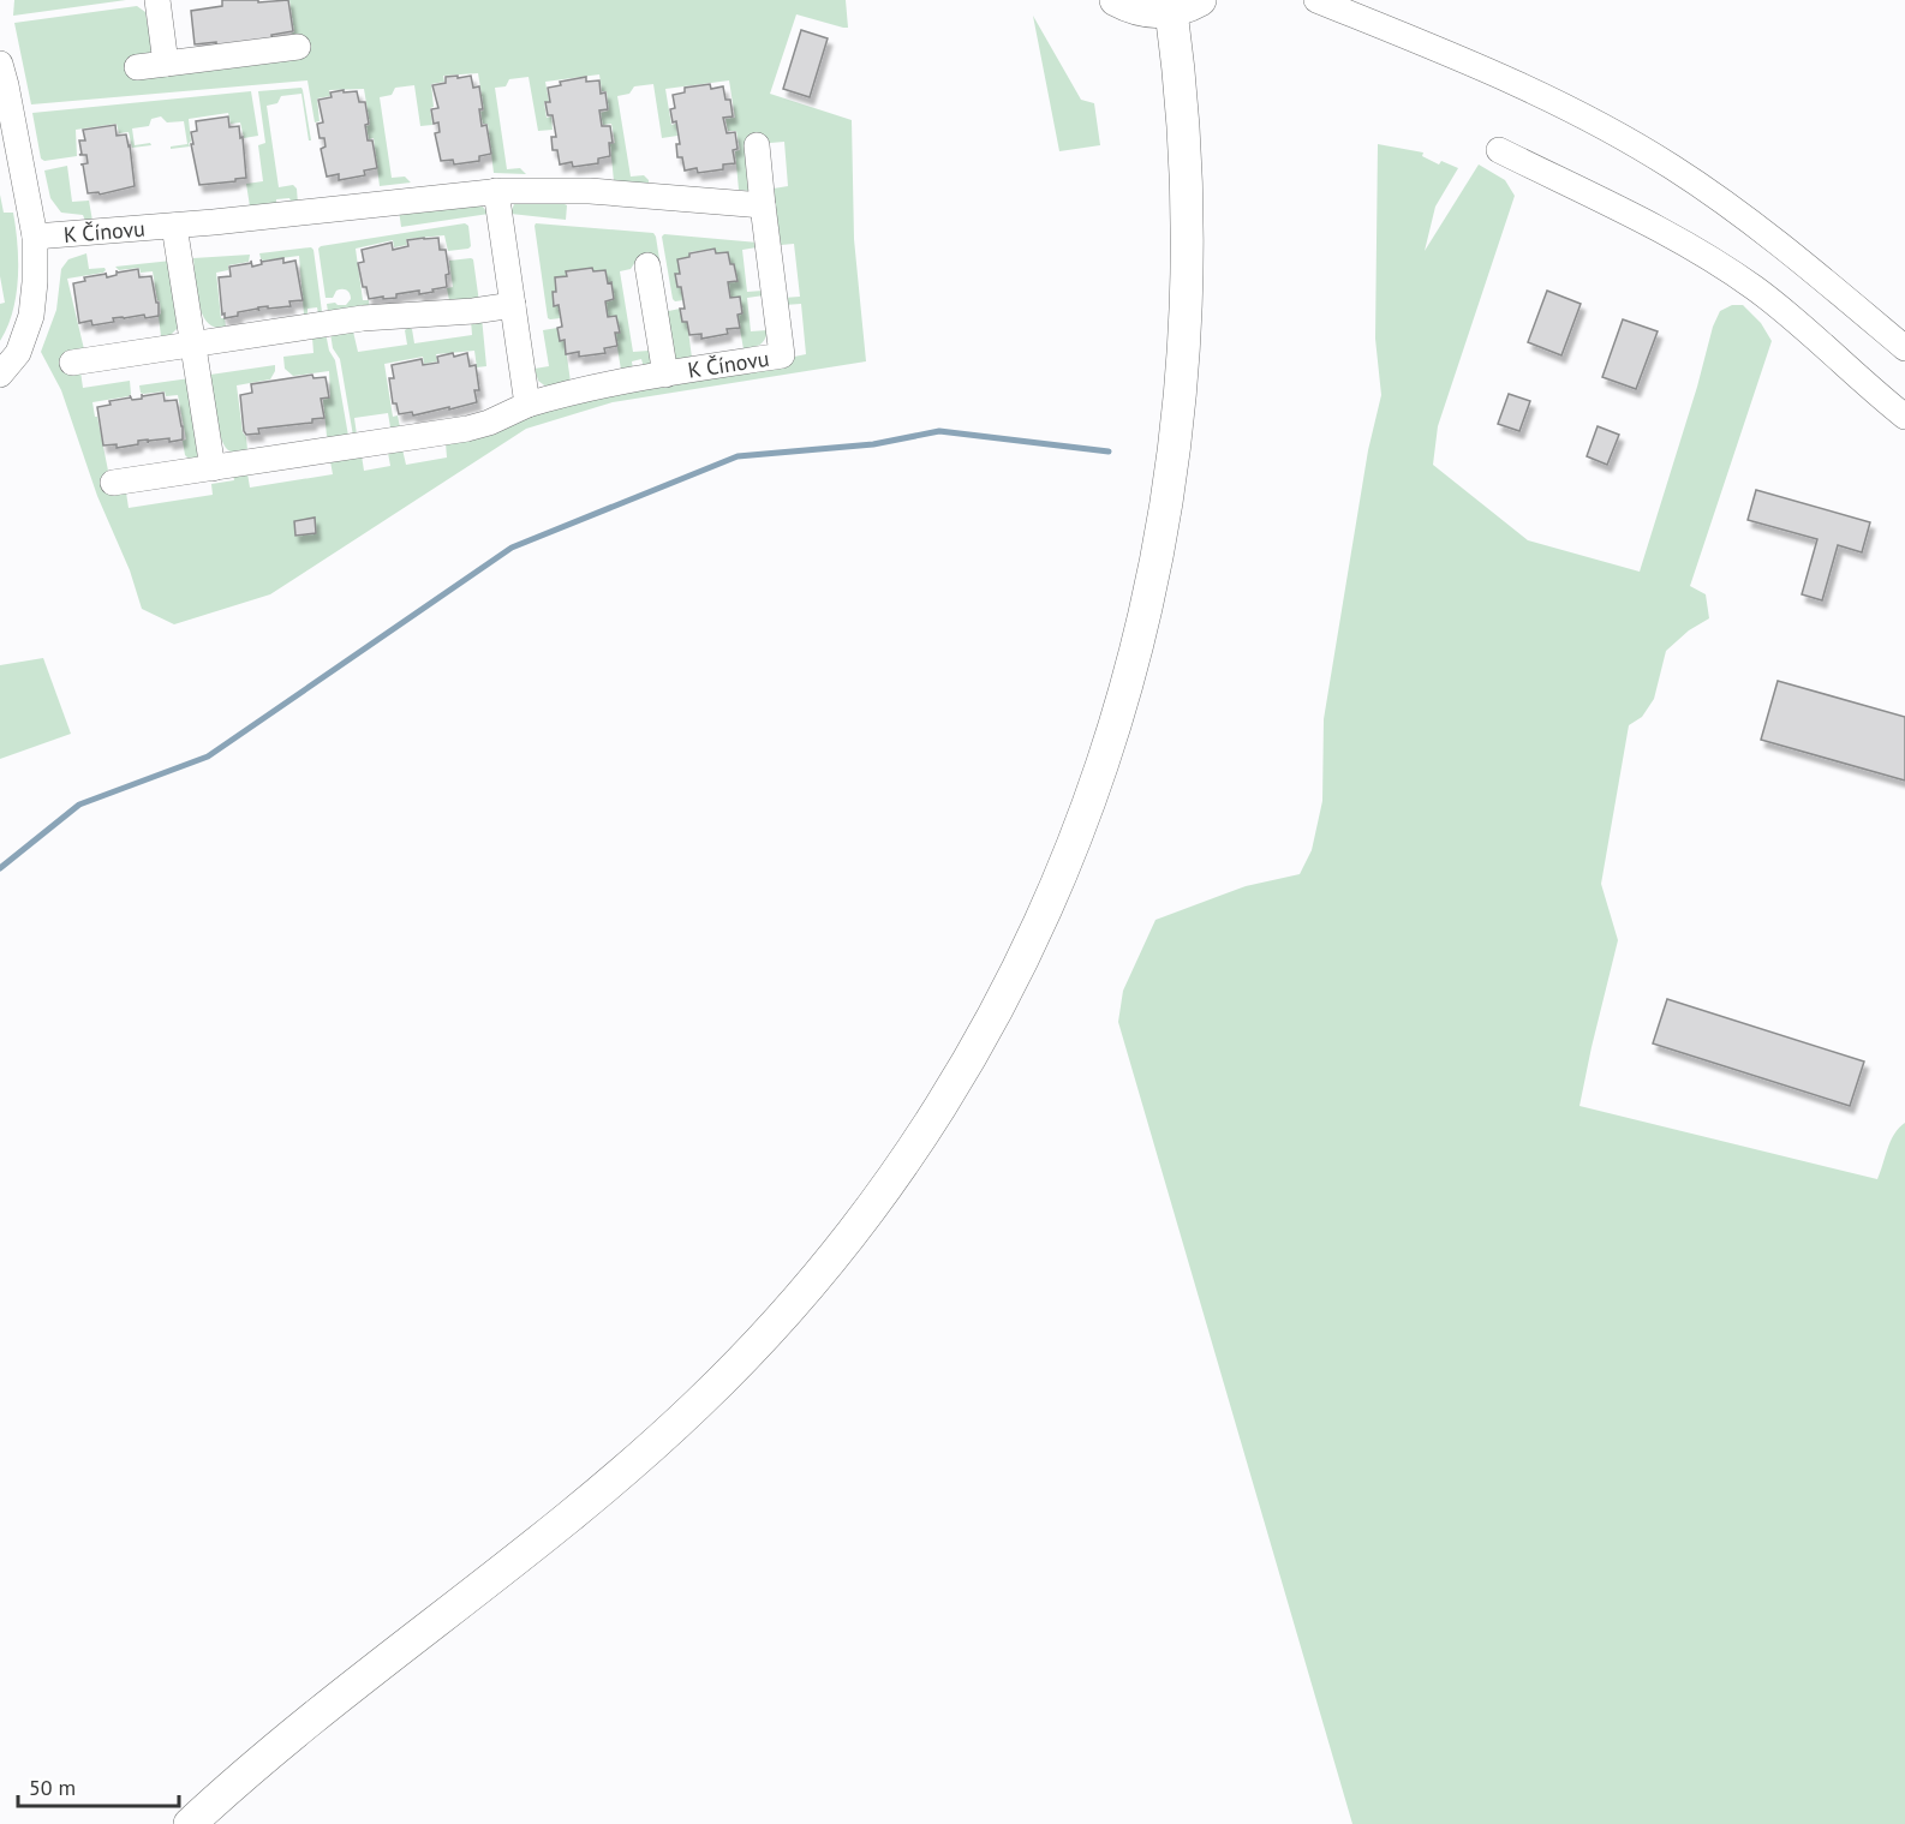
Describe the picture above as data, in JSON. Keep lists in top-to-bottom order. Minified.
{"streets":{"street":["K Čínovu"]},"scale_bar":"50 m"}
